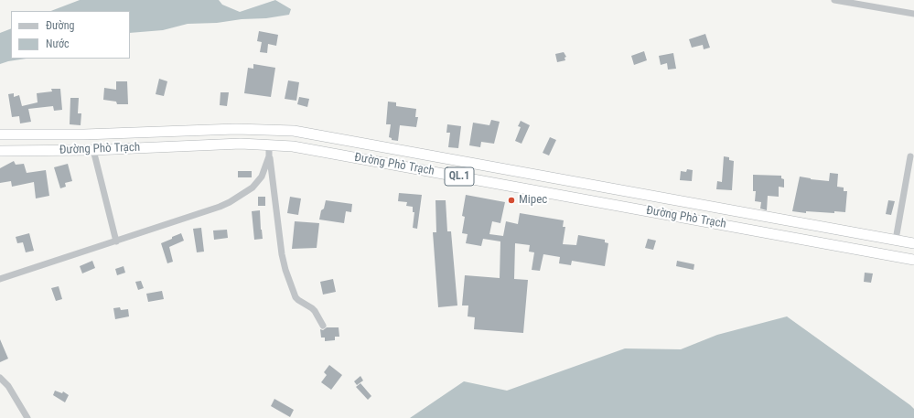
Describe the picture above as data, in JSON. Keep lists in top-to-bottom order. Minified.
{"streets":{"highway":["Đường Phò Trạch","QL.1"]},"places":["Mipec"],"legend":["Đường","Nước"]}
